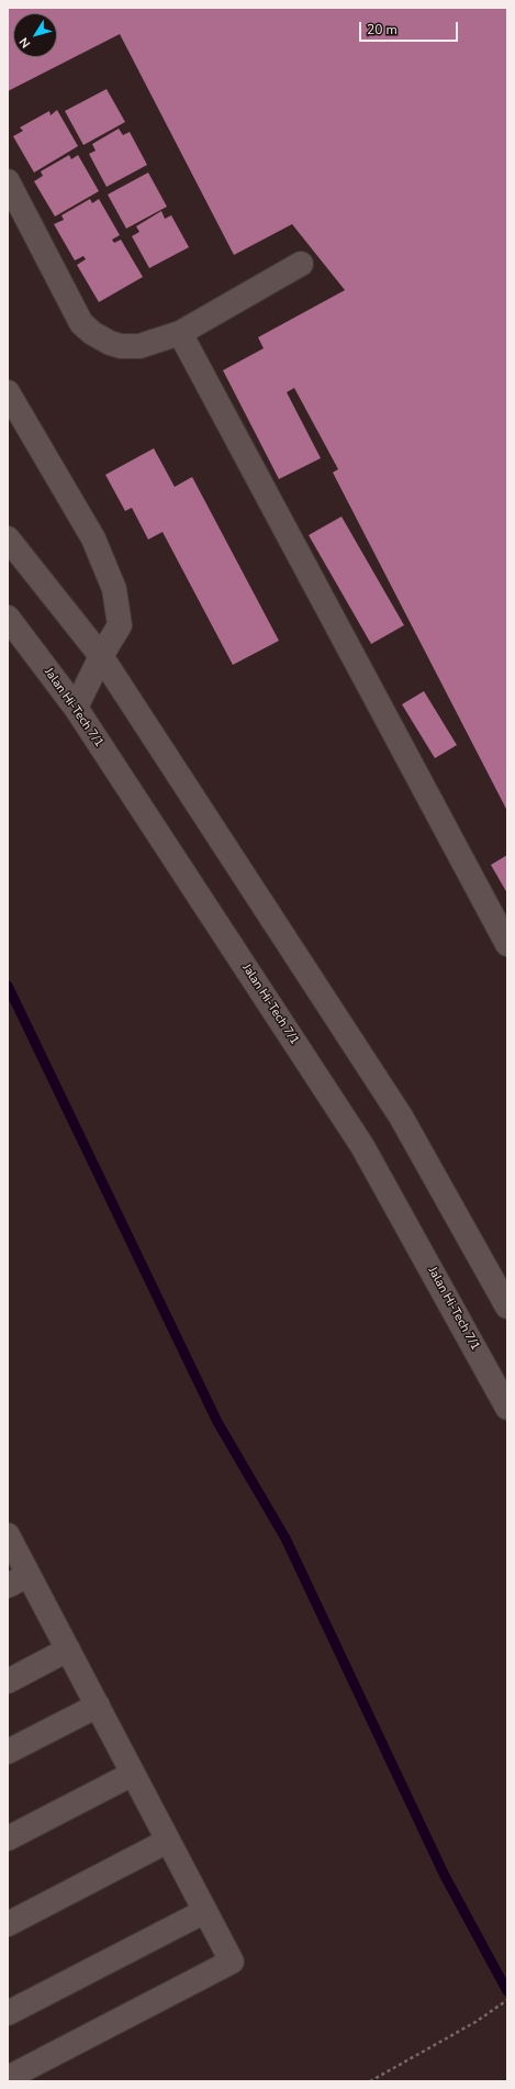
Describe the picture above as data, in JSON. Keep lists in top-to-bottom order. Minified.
{"streets":{"street":["Jalan Hi-Tech 7/1"]},"scale_bar":"20 m","north":"bottom left"}
